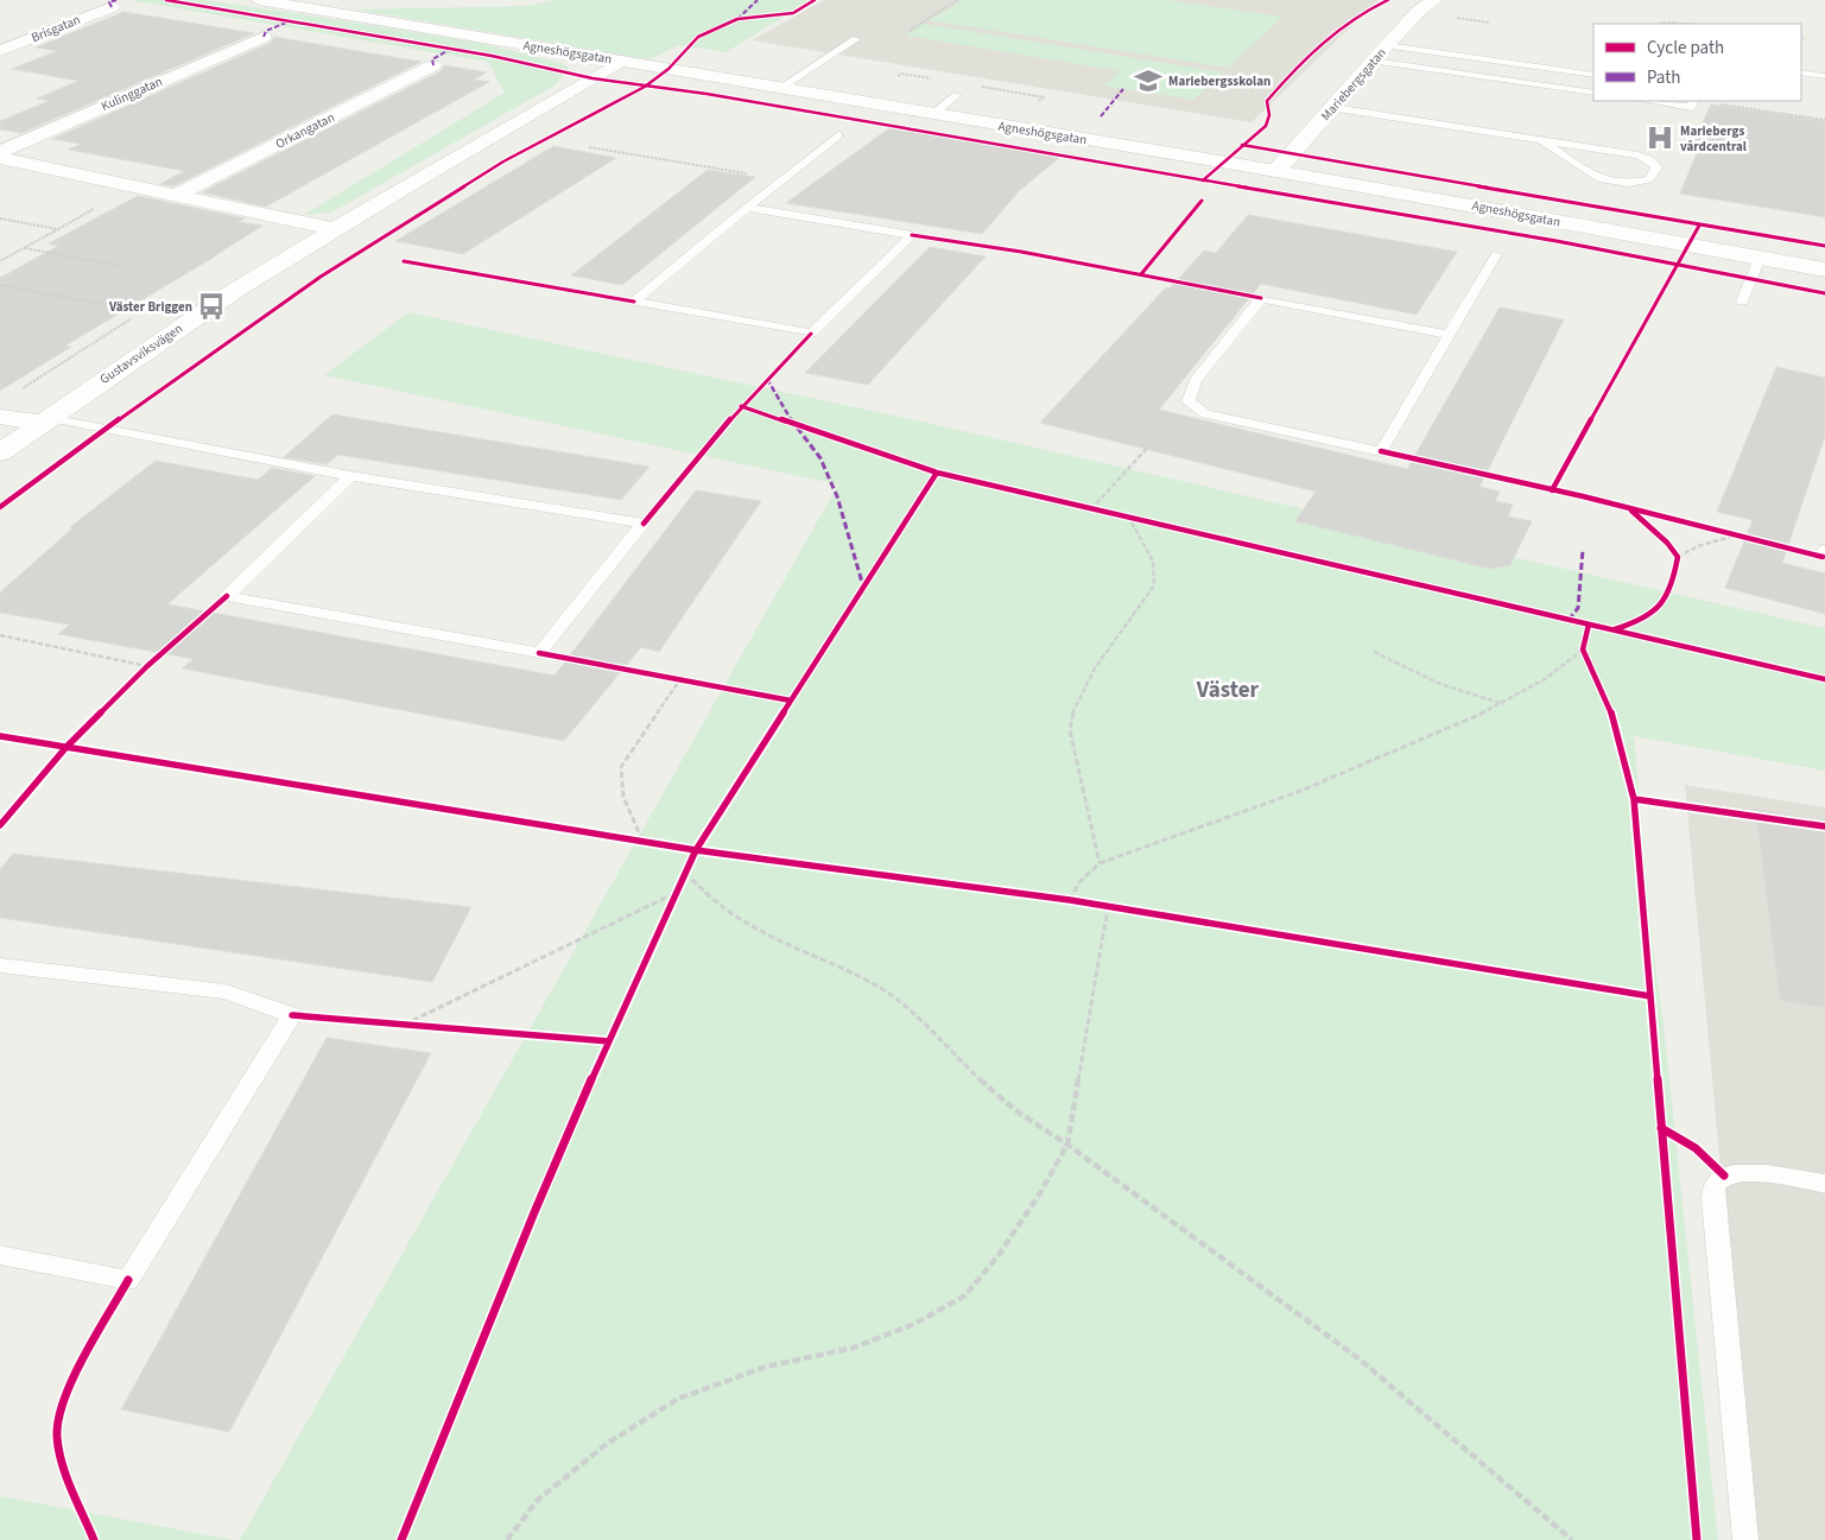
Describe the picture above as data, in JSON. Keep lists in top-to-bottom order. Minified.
{"streets":{"street":["Brisgatan","Agneshögsgatan","Mariebergsgatan","Kulinggatan","Orkangatan","Gustavsviksvägen"]},"crossings":[["Agneshögsgatan","Mariebergsgatan"],["Agneshögsgatan","Gustavsviksvägen"]],"districts":["Väster"],"places":{"school or university":["Mariebergsskolan"],"hospital":["Mariebergs vårdcentral"],"bus stop":["Väster Briggen"]},"legend":["Cycle path","Path"]}
